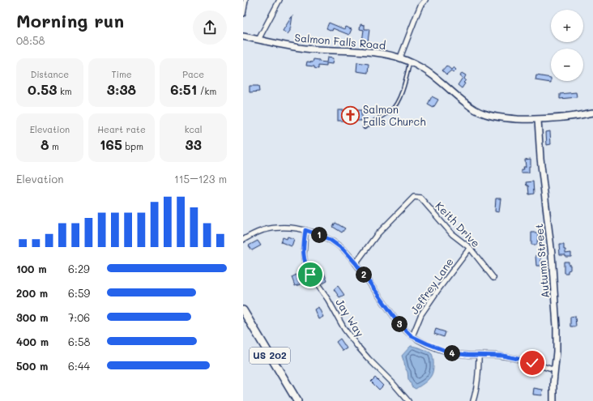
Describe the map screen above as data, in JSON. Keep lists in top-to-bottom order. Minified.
{"streets":{"highway":["US 202"],"street":["Salmon Falls Road","Keith Drive","Autumn Street","Jeffrey Lane","Jay Way"]},"crossings":[["Salmon Falls Road","Autumn Street"],["Keith Drive","Jeffrey Lane"]],"places":{"church":["Salmon Falls Church"]},"page":{"heading":["Morning run","08:58"],"map_buttons":["+","−"],"stats":[["Distance","0.53 km"],["Time","3:38"],["Pace","6:51 /km"],["Elevation","8 m"],["Heart rate","165 bpm"],["kcal","33"]],"chart":["Elevation","115–123 m"],"pins":["1","2","3","4"],"list":[{"name":"100 m","note":"6:29"},{"name":"200 m","note":"6:59"},{"name":"300 m","note":"7:06"},{"name":"400 m","note":"6:58"},{"name":"500 m","note":"6:44"}]}}
